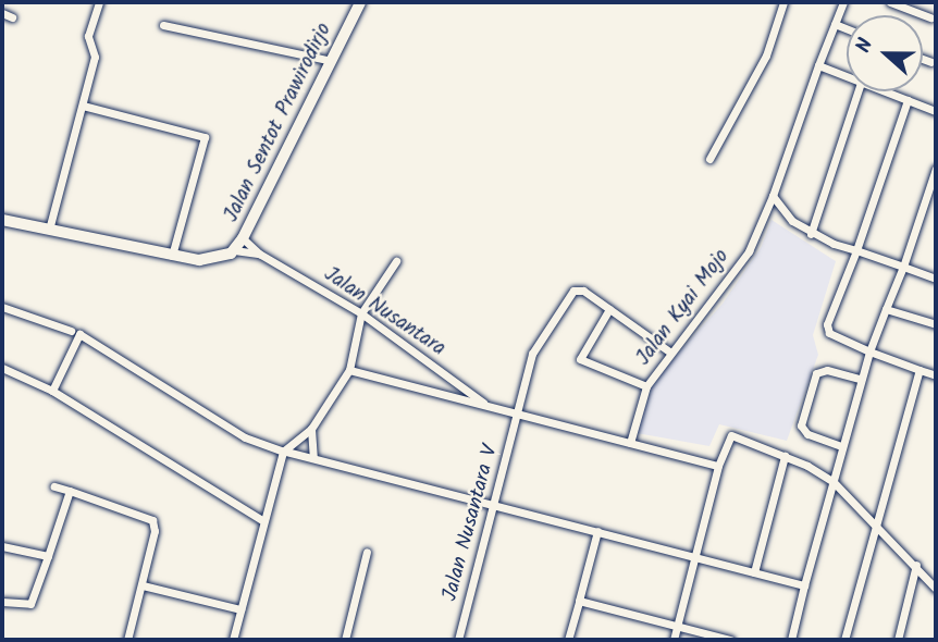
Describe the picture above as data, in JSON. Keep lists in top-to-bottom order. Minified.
{"streets":{"street":["Jalan Sentot Prawirodirjo","Jalan Kyai Mojo","Jalan Nusantara","Jalan Nusantara V"]},"north":"left"}
